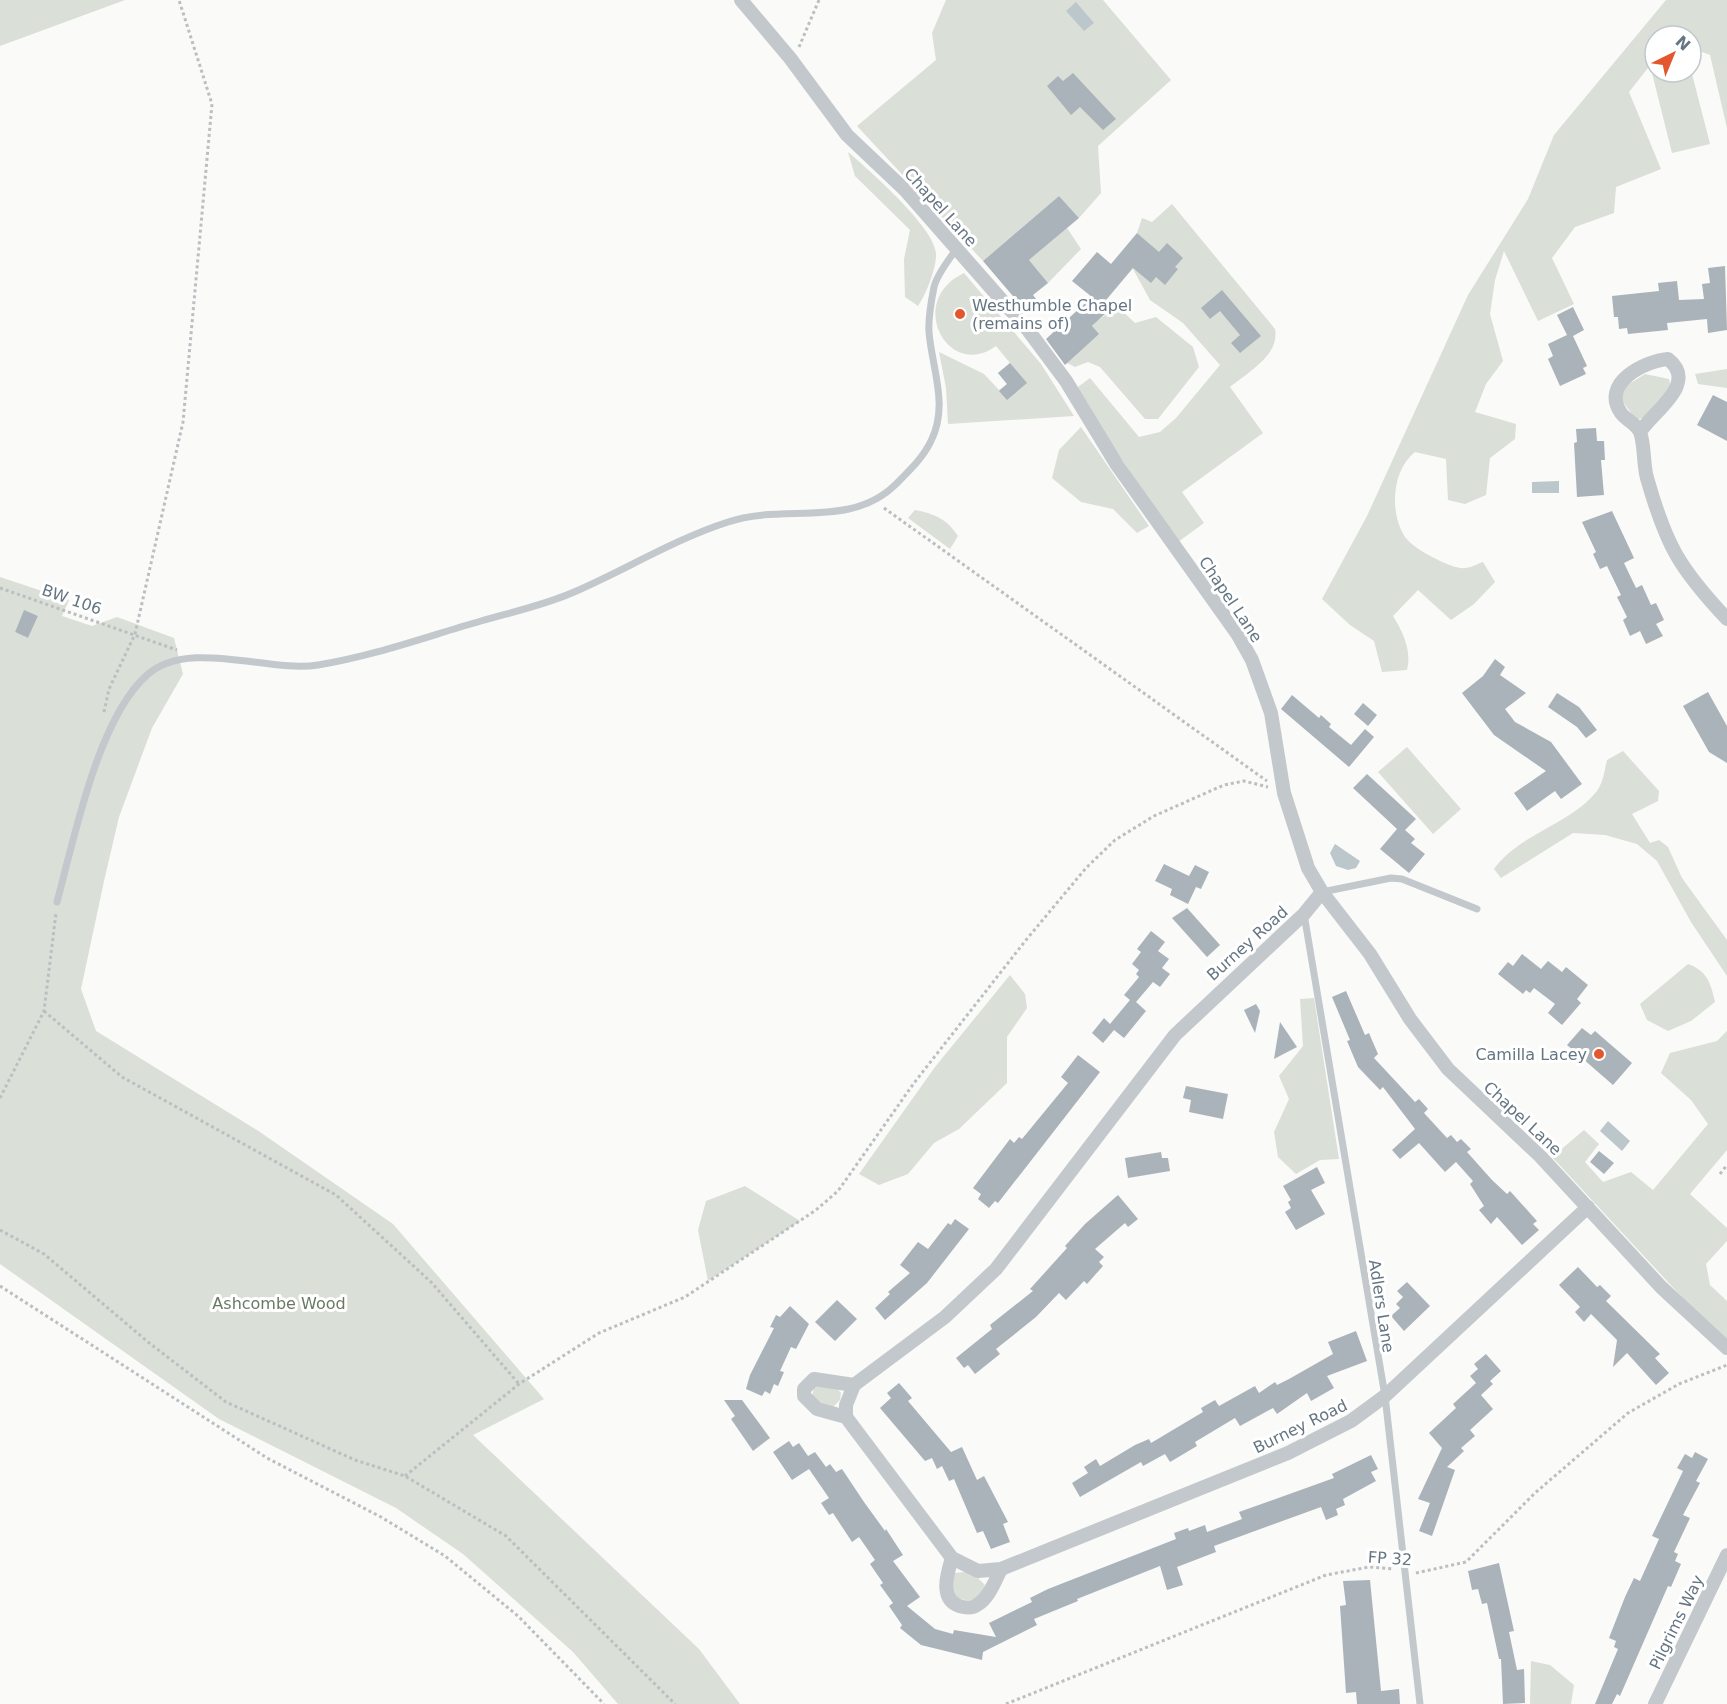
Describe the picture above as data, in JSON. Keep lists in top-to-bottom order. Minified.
{"streets":{"street":["Chapel Lane","Burney Road","Pilgrims Way"],"lane":["Adlers Lane"],"path":["BW 106","FP 32"]},"crossings":[["Chapel Lane","Burney Road"],["Burney Road","Adlers Lane"],["Adlers Lane","FP 32"]],"parks":["Ashcombe Wood"],"places":["Westhumble Chapel (remains of)","Camilla Lacey"],"north":"top right"}
